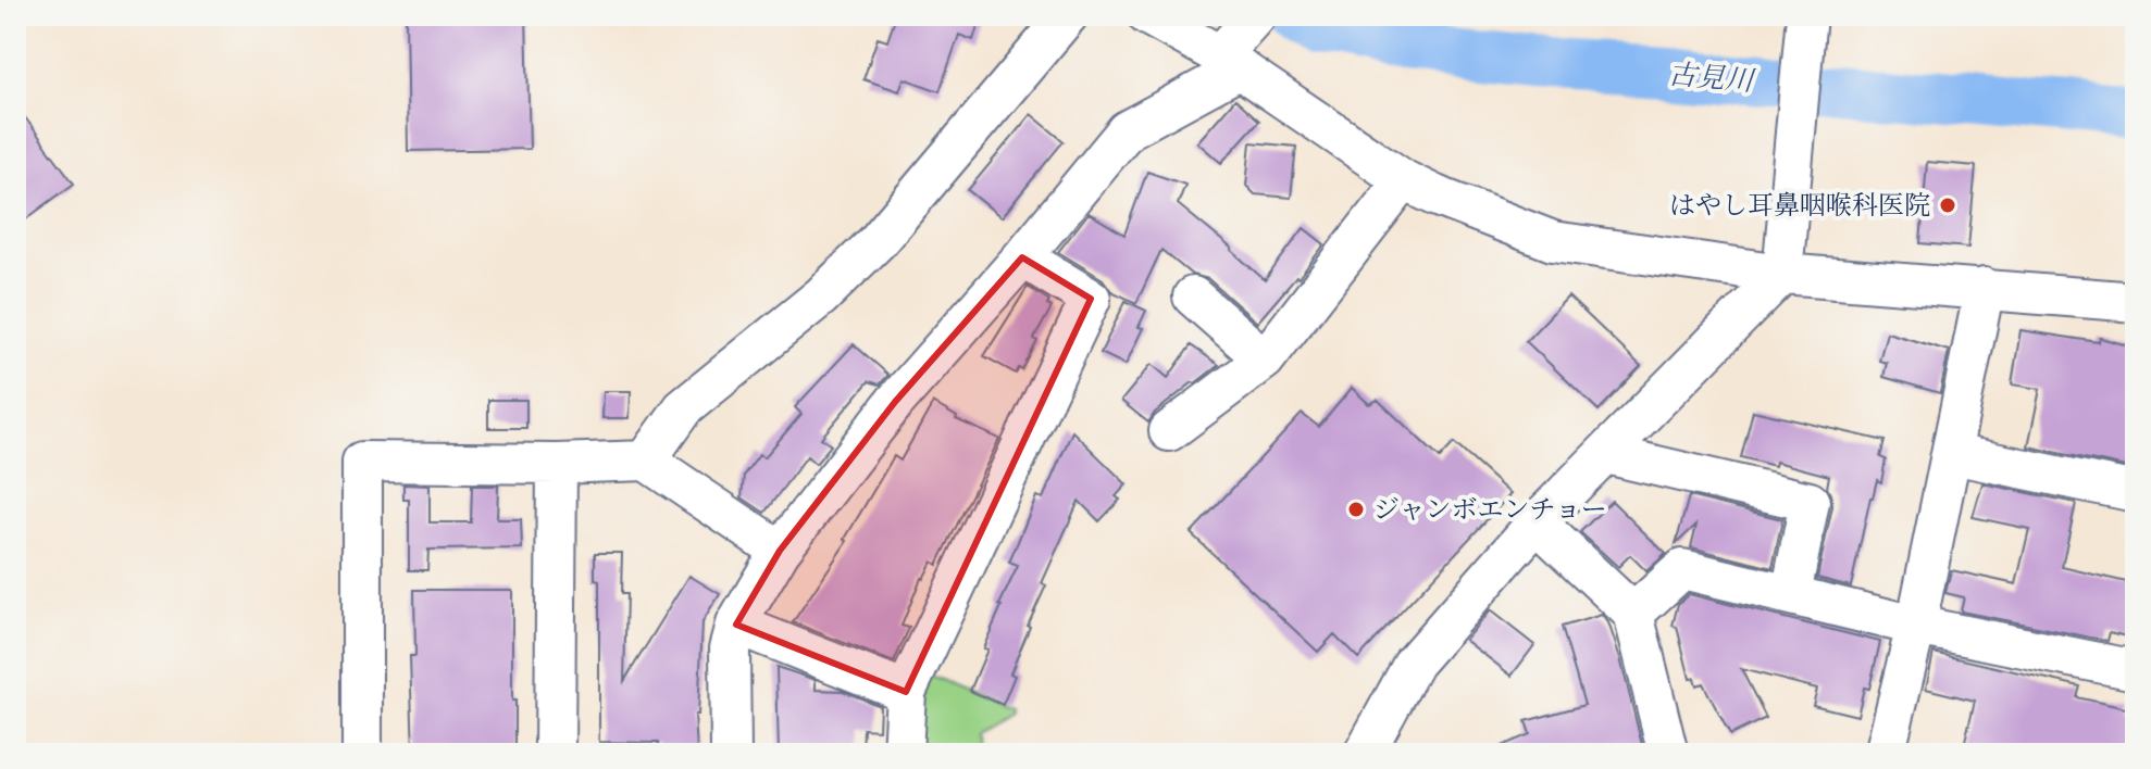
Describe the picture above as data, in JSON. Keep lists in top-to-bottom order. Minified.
{"water":["古見川"],"places":["はやし耳鼻咽喉科医院","ジャンボエンチョー"]}
